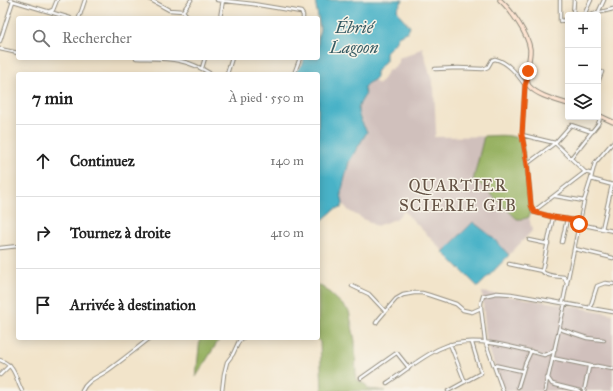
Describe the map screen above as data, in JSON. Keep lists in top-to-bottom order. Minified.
{"districts":["QUARTIER SCIERIE GIB"],"water":["Ébrié Lagoon"],"page":{"map_buttons":["+","−"],"search":"Rechercher","heading":["7 min","À pied · 550 m"],"list":[["Continuez","140 m"],["Tournez à droite","410 m"],"Arrivée à destination"]}}
